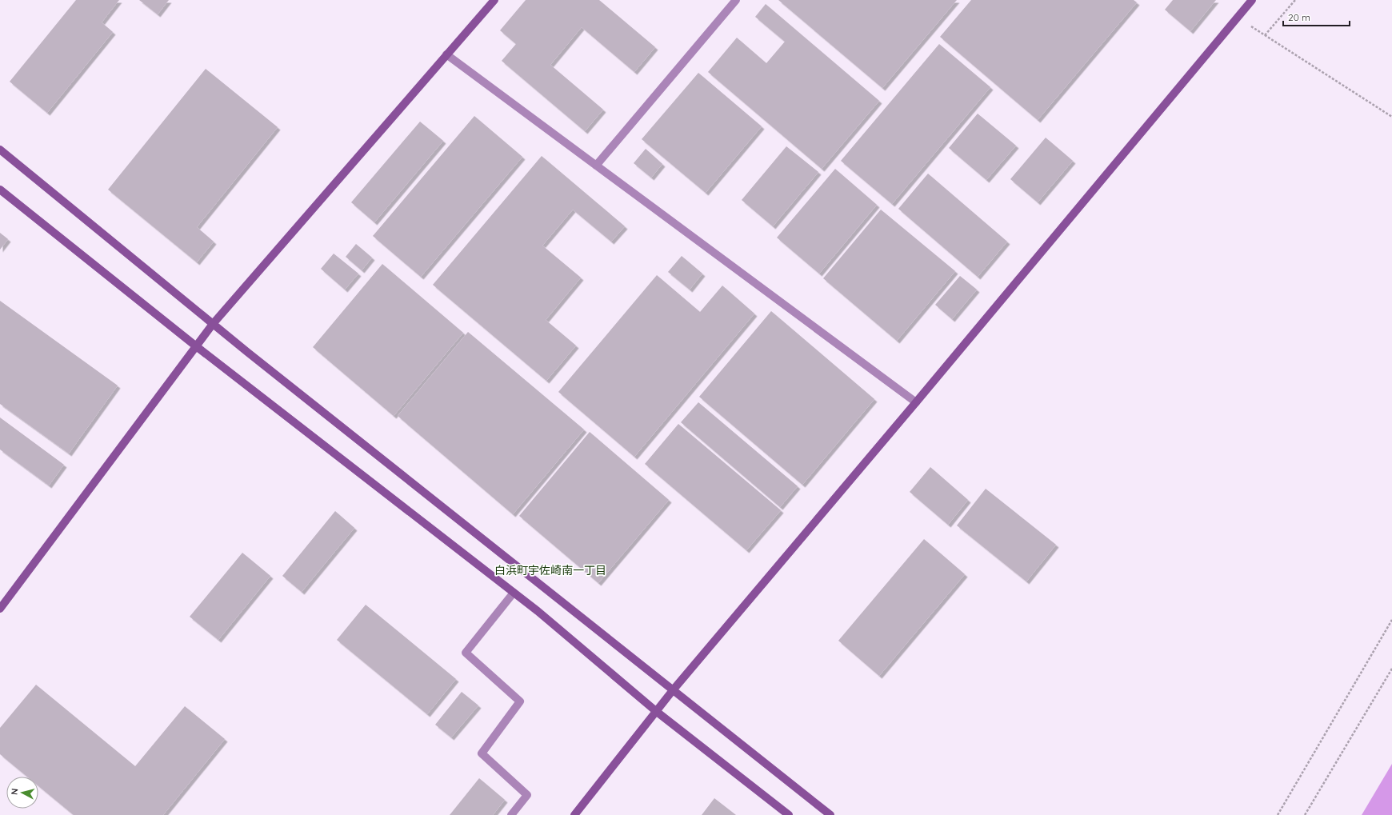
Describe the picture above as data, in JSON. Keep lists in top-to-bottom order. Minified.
{"districts":["白浜町宇佐崎南一丁目"],"scale_bar":"20 m","north":"left"}
